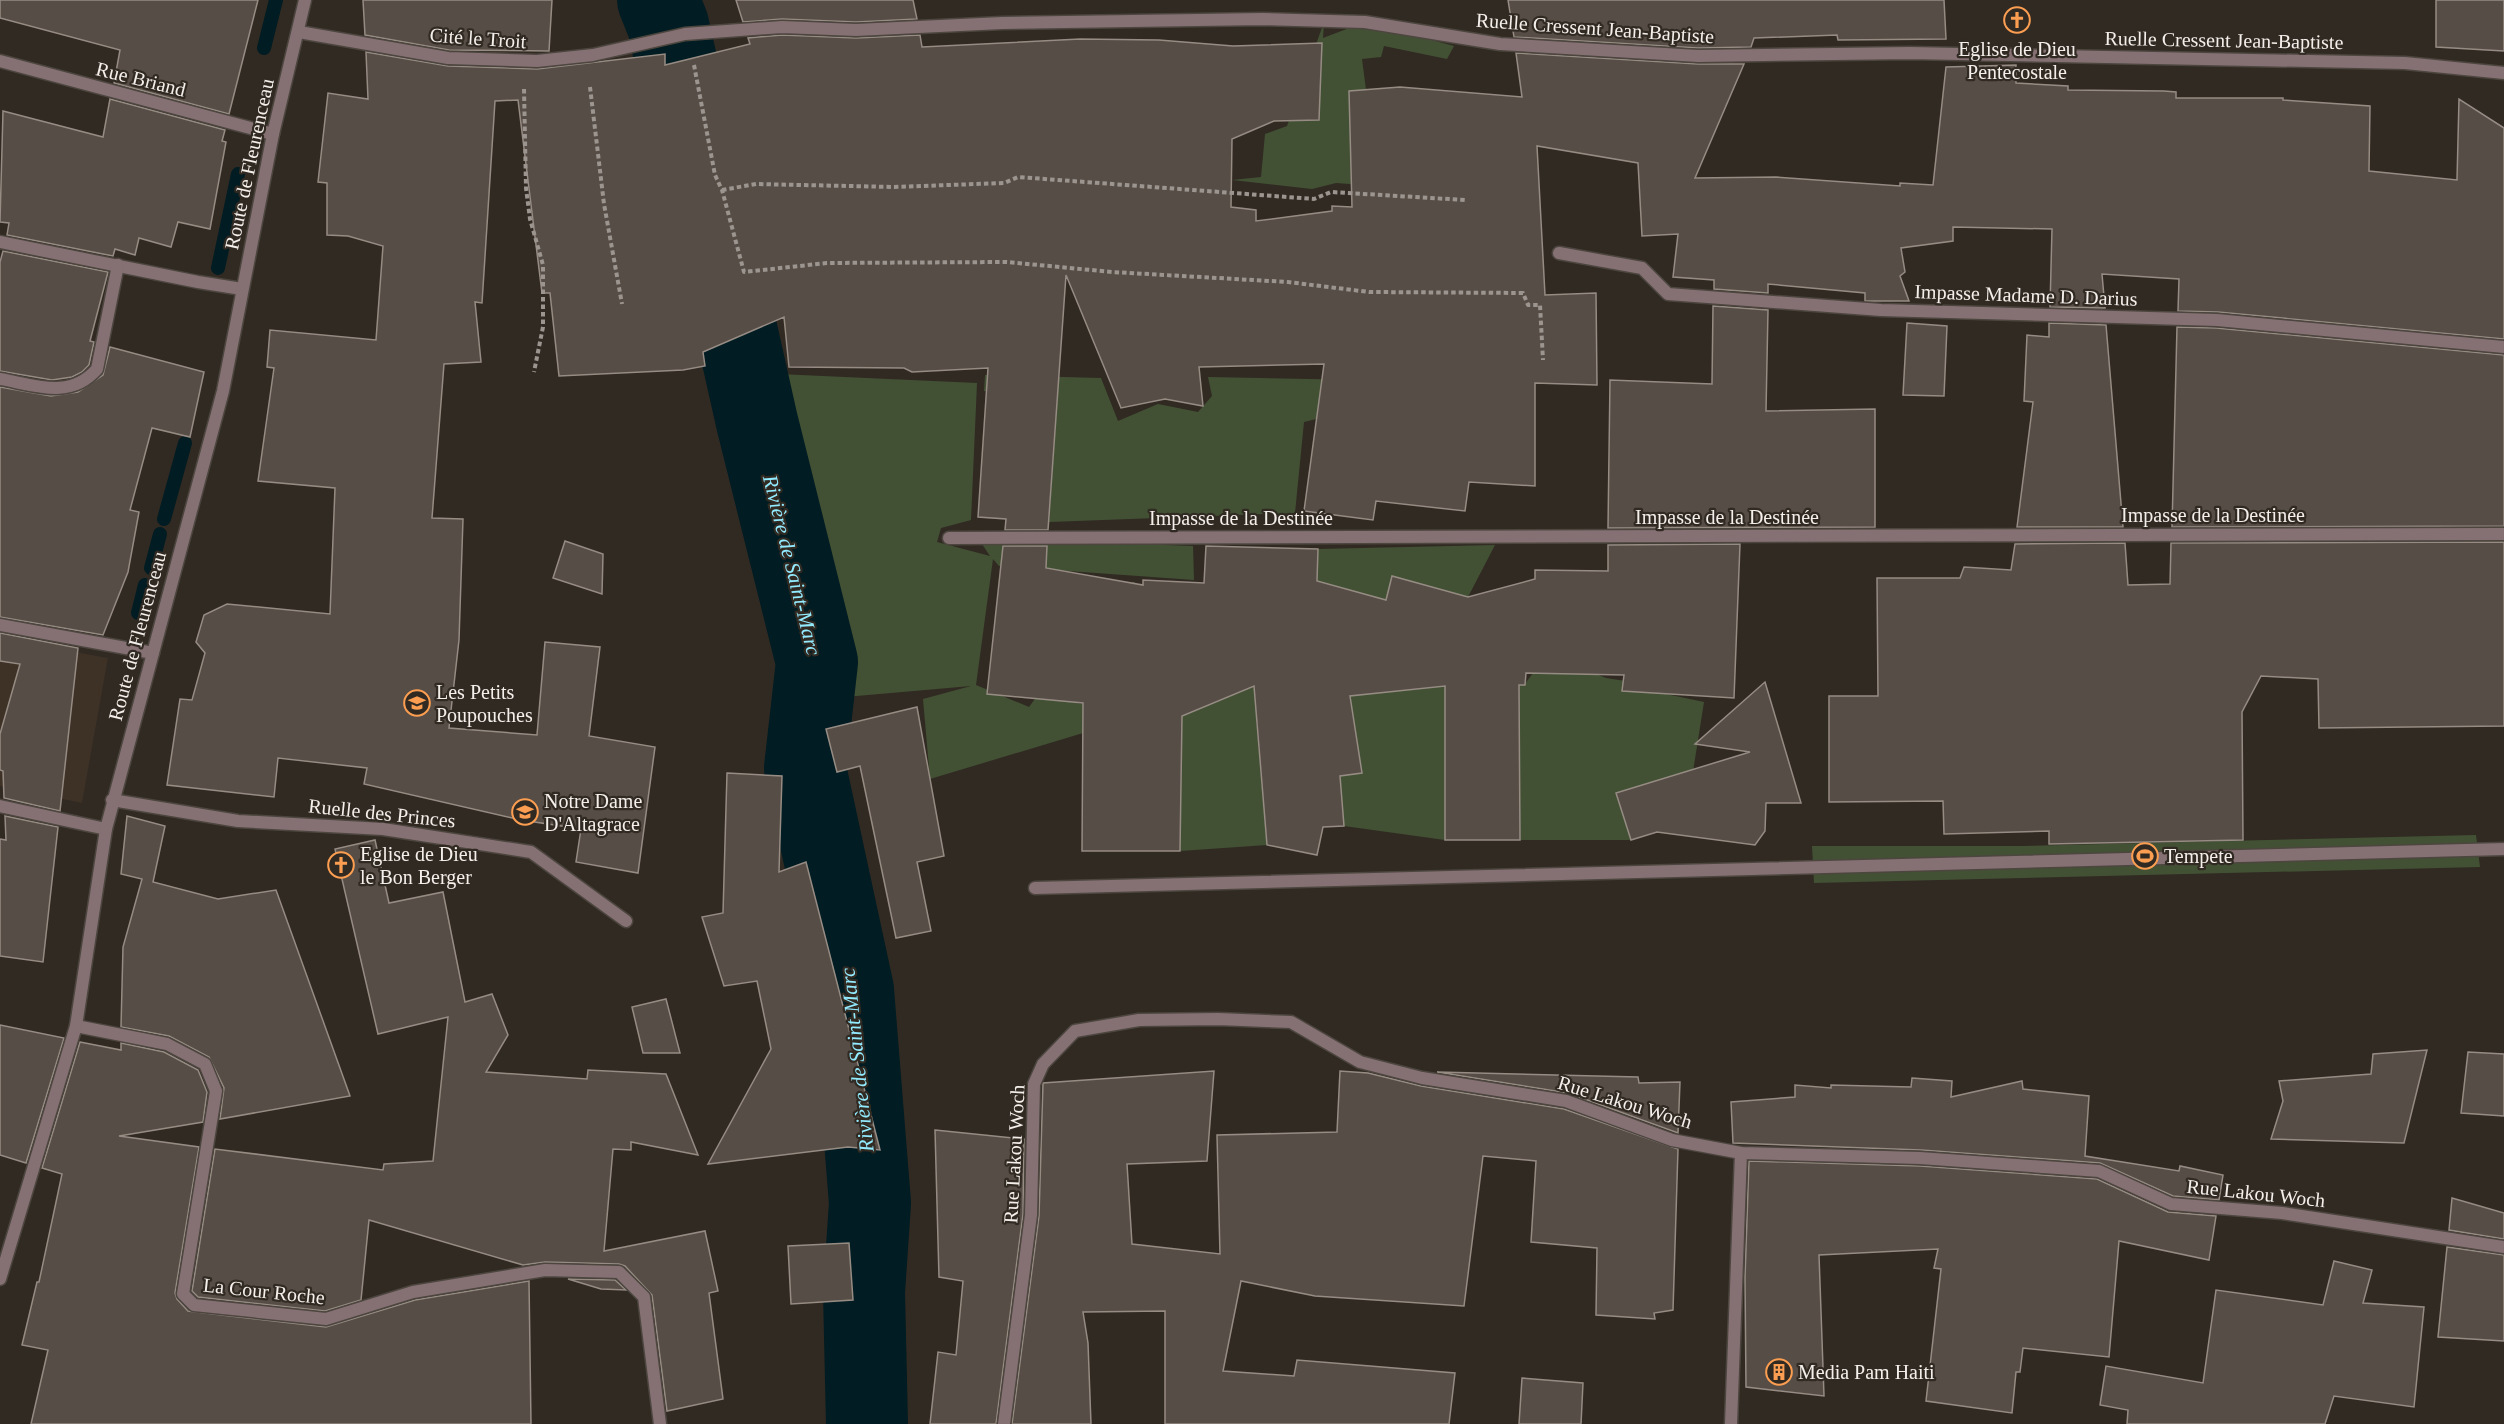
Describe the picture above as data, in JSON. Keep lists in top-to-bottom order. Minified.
{"streets":{"street":["Ruelle Cressent Jean-Baptiste","Cité le Troit","Rue Briand","Route de Fleurenceau","Impasse Madame D. Darius","Impasse de la Destinée","Ruelle des Princes","Rue Lakou Woch","La Cour Roche"]},"crossings":[["Ruelle Cressent Jean-Baptiste","Cité le Troit"],["Cité le Troit","Route de Fleurenceau"],["Rue Briand","Route de Fleurenceau"],["Route de Fleurenceau","Ruelle des Princes"],["Route de Fleurenceau","La Cour Roche"]],"water":["Rivière de Saint-Marc"],"places":{"church":["Eglise de Dieu Pentecostale","Eglise de Dieu le Bon Berger"],"school or university":["Les Petits Poupouches","Notre Dame D'Altagrace"],"sports":["Tempete"],"building":["Media Pam Haiti"]}}
